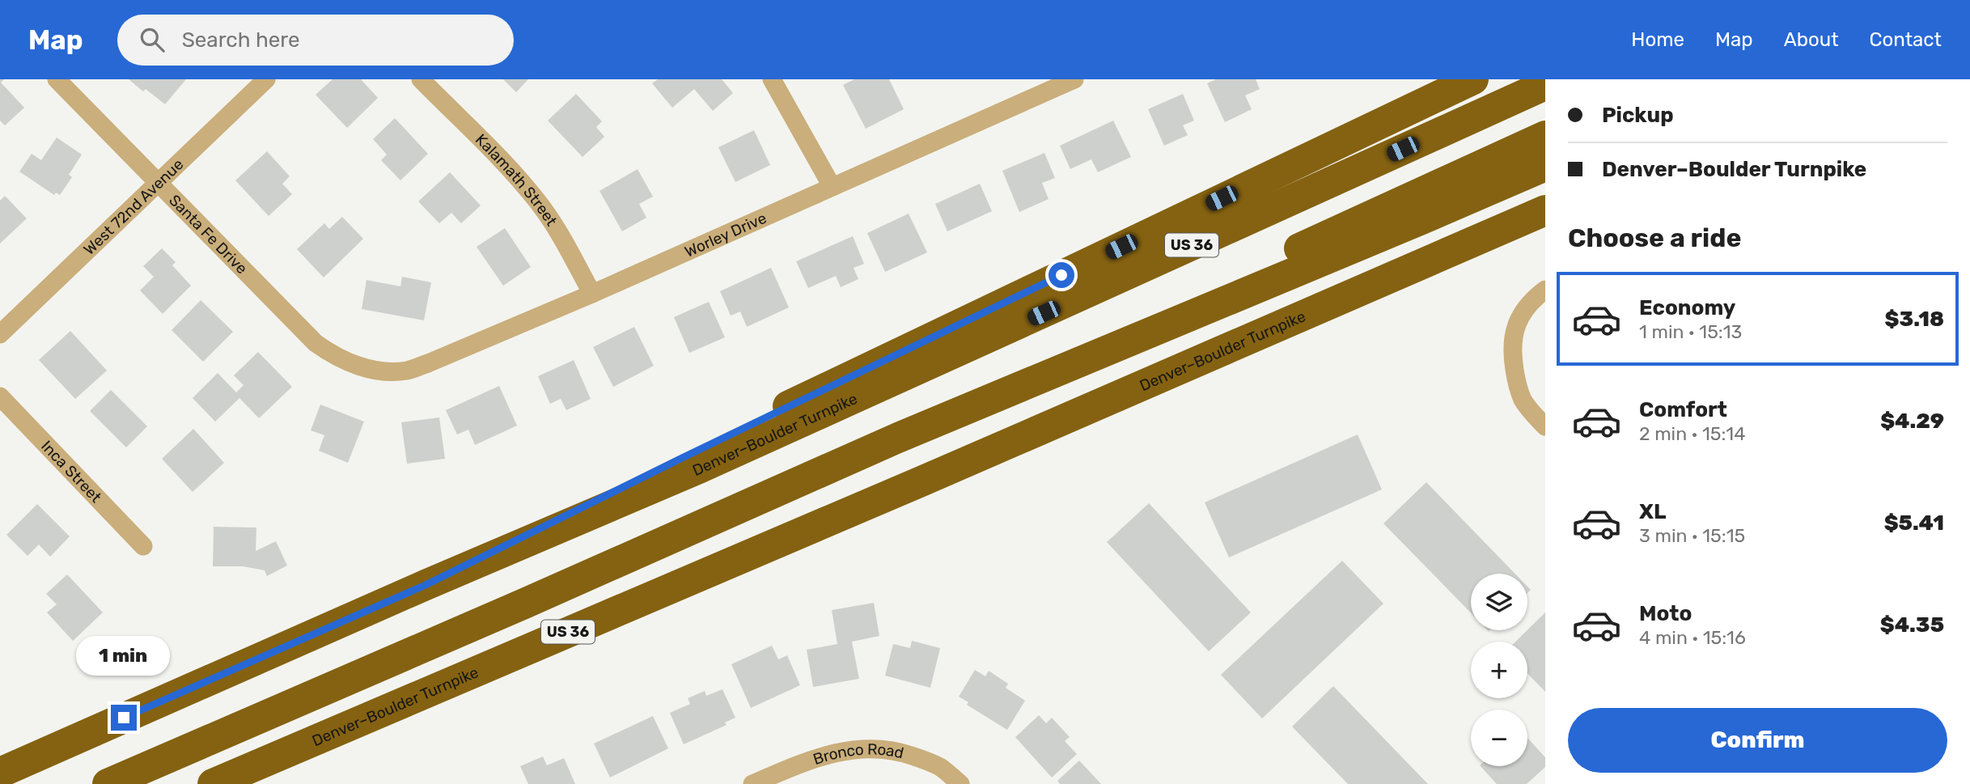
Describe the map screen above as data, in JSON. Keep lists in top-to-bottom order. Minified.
{"streets":{"highway":["US 36","Denver–Boulder Turnpike"],"street":["Kalamath Street","West 72nd Avenue","Worley Drive","Santa Fe Drive","Inca Street","Bronco Road"]},"crossings":[["Kalamath Street","Worley Drive"],["West 72nd Avenue","Santa Fe Drive"],["Worley Drive","Santa Fe Drive"]],"page":{"header":"Map","search":"Search here","nav":["Home","Map","About","Contact"],"banner":["Pickup","Denver–Boulder Turnpike"],"heading":"Choose a ride","list":[{"name":"Economy","note":"1 min · 15:13","value":"$3.18"},{"name":"Comfort","note":"2 min · 15:14","value":"$4.29"},{"name":"XL","note":"3 min · 15:15","value":"$5.41"},{"name":"Moto","note":"4 min · 15:16","value":"$4.35"}],"map_buttons":["+","−"],"bubble":"1 min","buttons":"Confirm"}}
